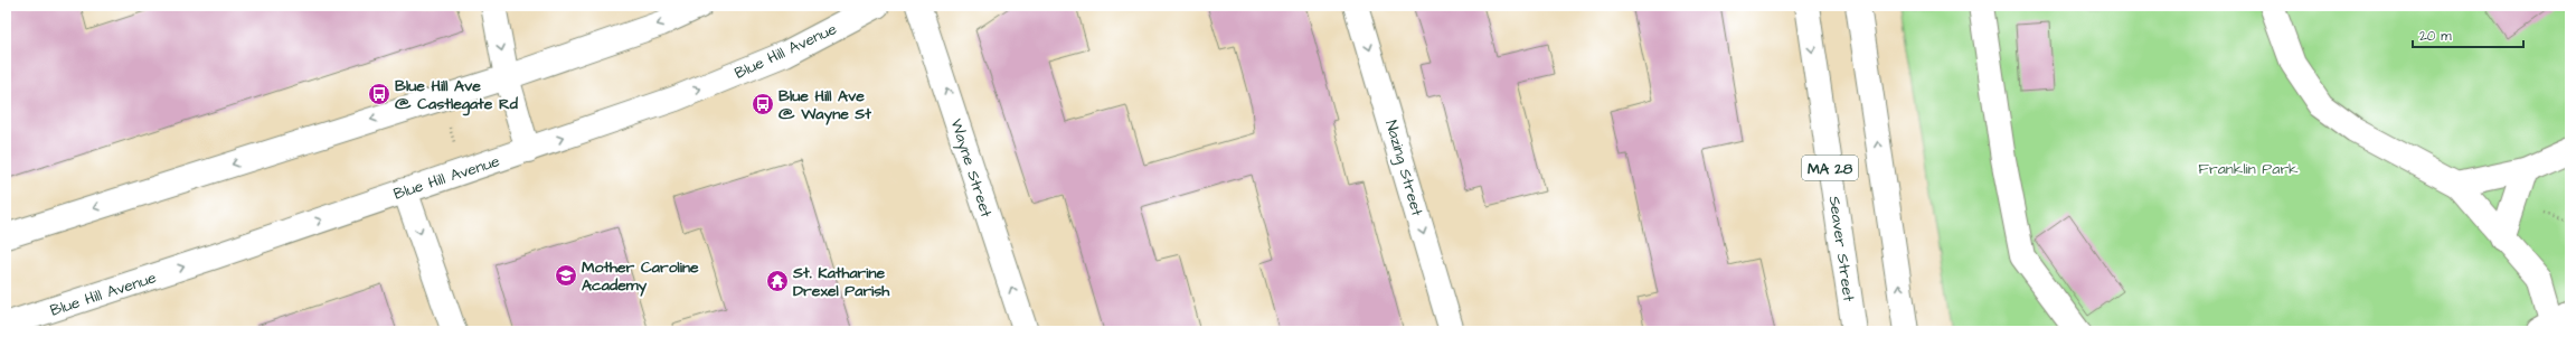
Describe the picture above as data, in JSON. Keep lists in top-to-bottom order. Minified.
{"streets":{"main road":["Blue Hill Avenue","Wayne Street","Nazing Street","MA 28","Seaver Street"]},"one_way":["Wayne Street","Nazing Street"],"parks":["Franklin Park"],"places":{"bus stop":["Blue Hill Ave @ Castlegate Rd","Blue Hill Ave @ Wayne St"],"school or university":["Mother Caroline Academy"],"temple":["St. Katharine Drexel Parish"]},"scale_bar":"20 m"}
